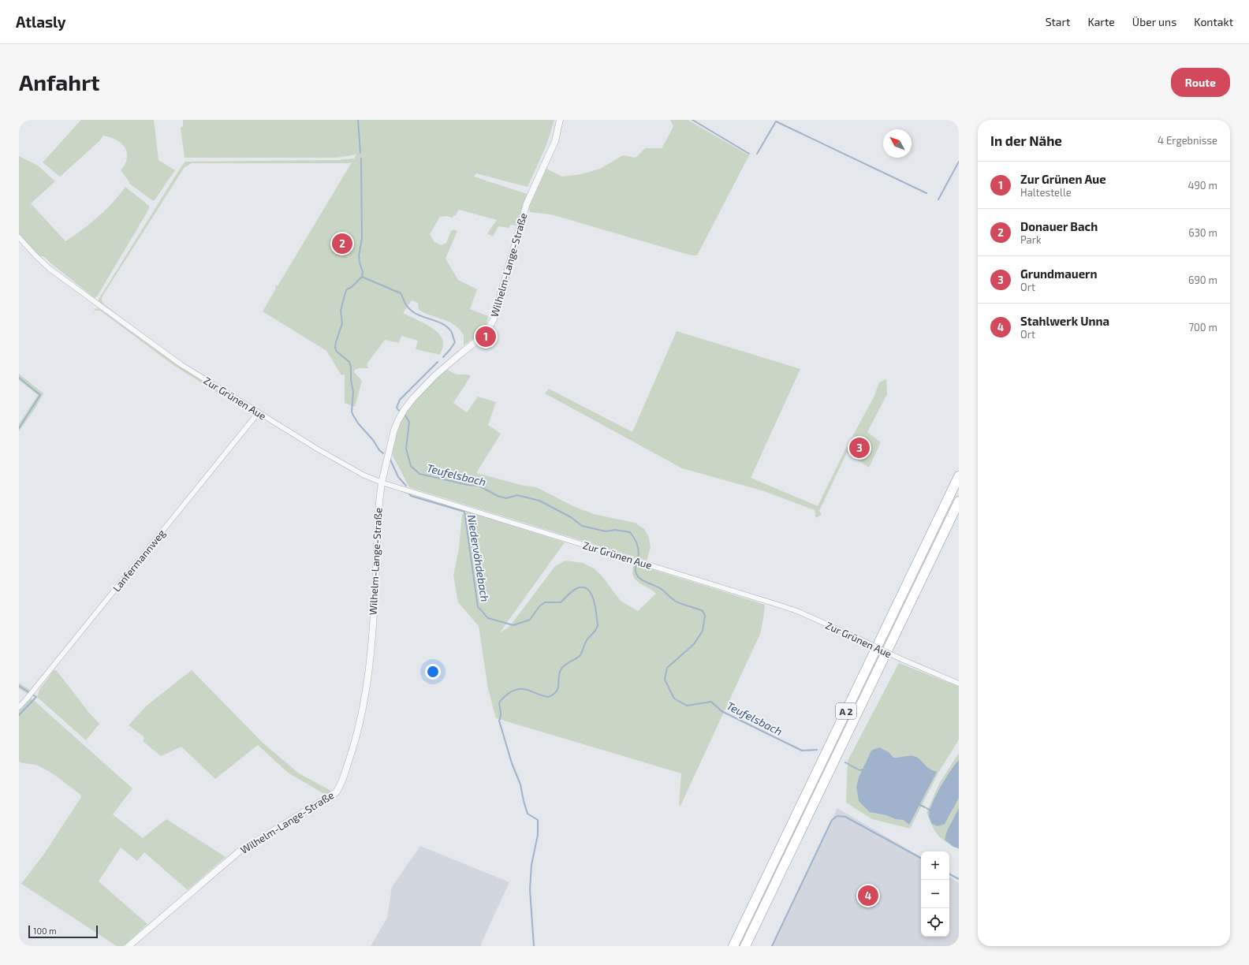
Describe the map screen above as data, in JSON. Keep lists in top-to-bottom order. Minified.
{"streets":{"highway":["A 2"],"street":["Wilhelm-Lange-Straße","Zur Grünen Aue","Lanfermannweg"]},"crossings":[["Wilhelm-Lange-Straße","Zur Grünen Aue"],["Zur Grünen Aue","Lanfermannweg"]],"water":["Teufelsbach","Niedervöhdebach"],"scale_bar":"100 m","north":"top left","page":{"header":"Atlasly","nav":["Start","Karte","Über uns","Kontakt"],"buttons":"Route","title":"Anfahrt","heading":["In der Nähe","4 Ergebnisse"],"list":[{"mark":"1","name":"Zur Grünen Aue","note":"Haltestelle","value":"490 m"},{"mark":"2","name":"Donauer Bach","note":"Park","value":"630 m"},{"mark":"3","name":"Grundmauern","note":"Ort","value":"690 m"},{"mark":"4","name":"Stahlwerk Unna","note":"Ort","value":"700 m"}],"pins":["2","1","3","4"],"map_buttons":["+","−"],"scale":"100 m"}}
